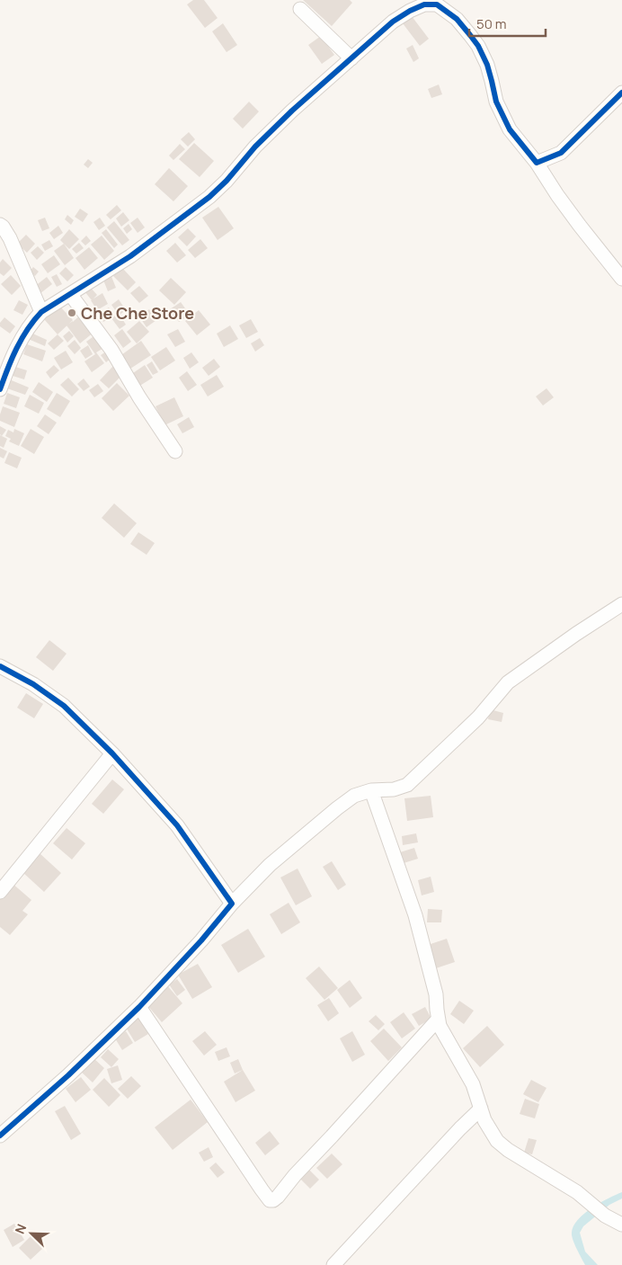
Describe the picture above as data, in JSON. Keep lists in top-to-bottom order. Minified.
{"places":["Che Che Store"],"scale_bar":"50 m","north":"top left"}
